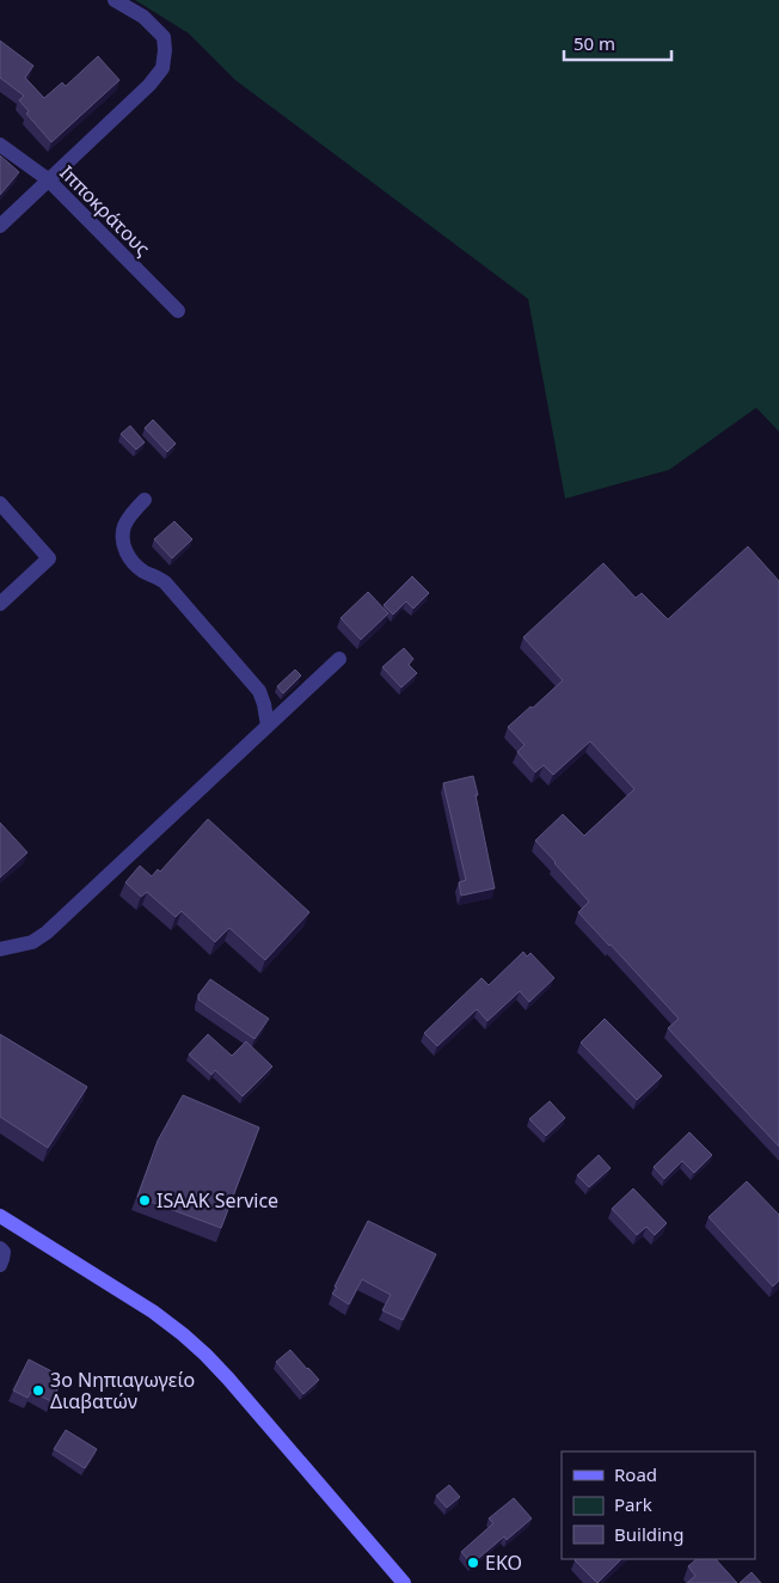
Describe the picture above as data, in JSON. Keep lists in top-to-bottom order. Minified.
{"streets":{"street":["Ιπποκράτους"]},"places":["ISAAK Service","3ο Νηπιαγωγείο Διαβατών","EKO"],"legend":["Road","Park","Building"],"scale_bar":"50 m"}
